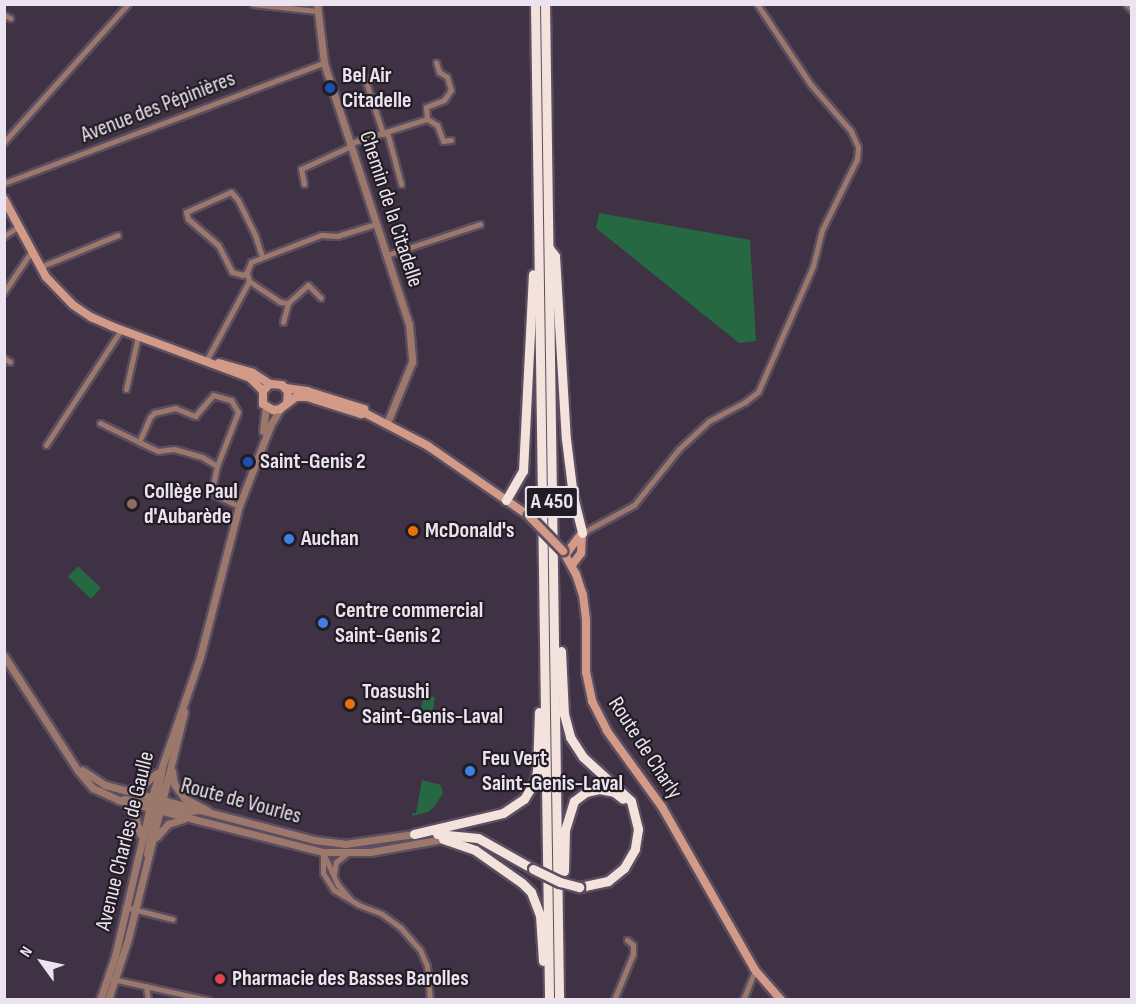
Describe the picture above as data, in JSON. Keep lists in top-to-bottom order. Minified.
{"streets":{"highway":["A 450"],"main road":["Route de Charly"],"street":["Avenue des Pépinières","Chemin de la Citadelle","Route de Vourles","Avenue Charles de Gaulle"]},"crossings":[["Avenue des Pépinières","Chemin de la Citadelle"],["Chemin de la Citadelle","Route de Charly"],["Route de Charly","Avenue Charles de Gaulle"],["Route de Vourles","Avenue Charles de Gaulle"]],"places":["Bel Air Citadelle","Saint-Genis 2","Collège Paul d'Aubarède","McDonald's","Auchan","Centre commercial Saint-Genis 2","Toasushi Saint-Genis-Laval","Feu Vert Saint-Genis-Laval","Pharmacie des Basses Barolles"],"north":"top left"}
